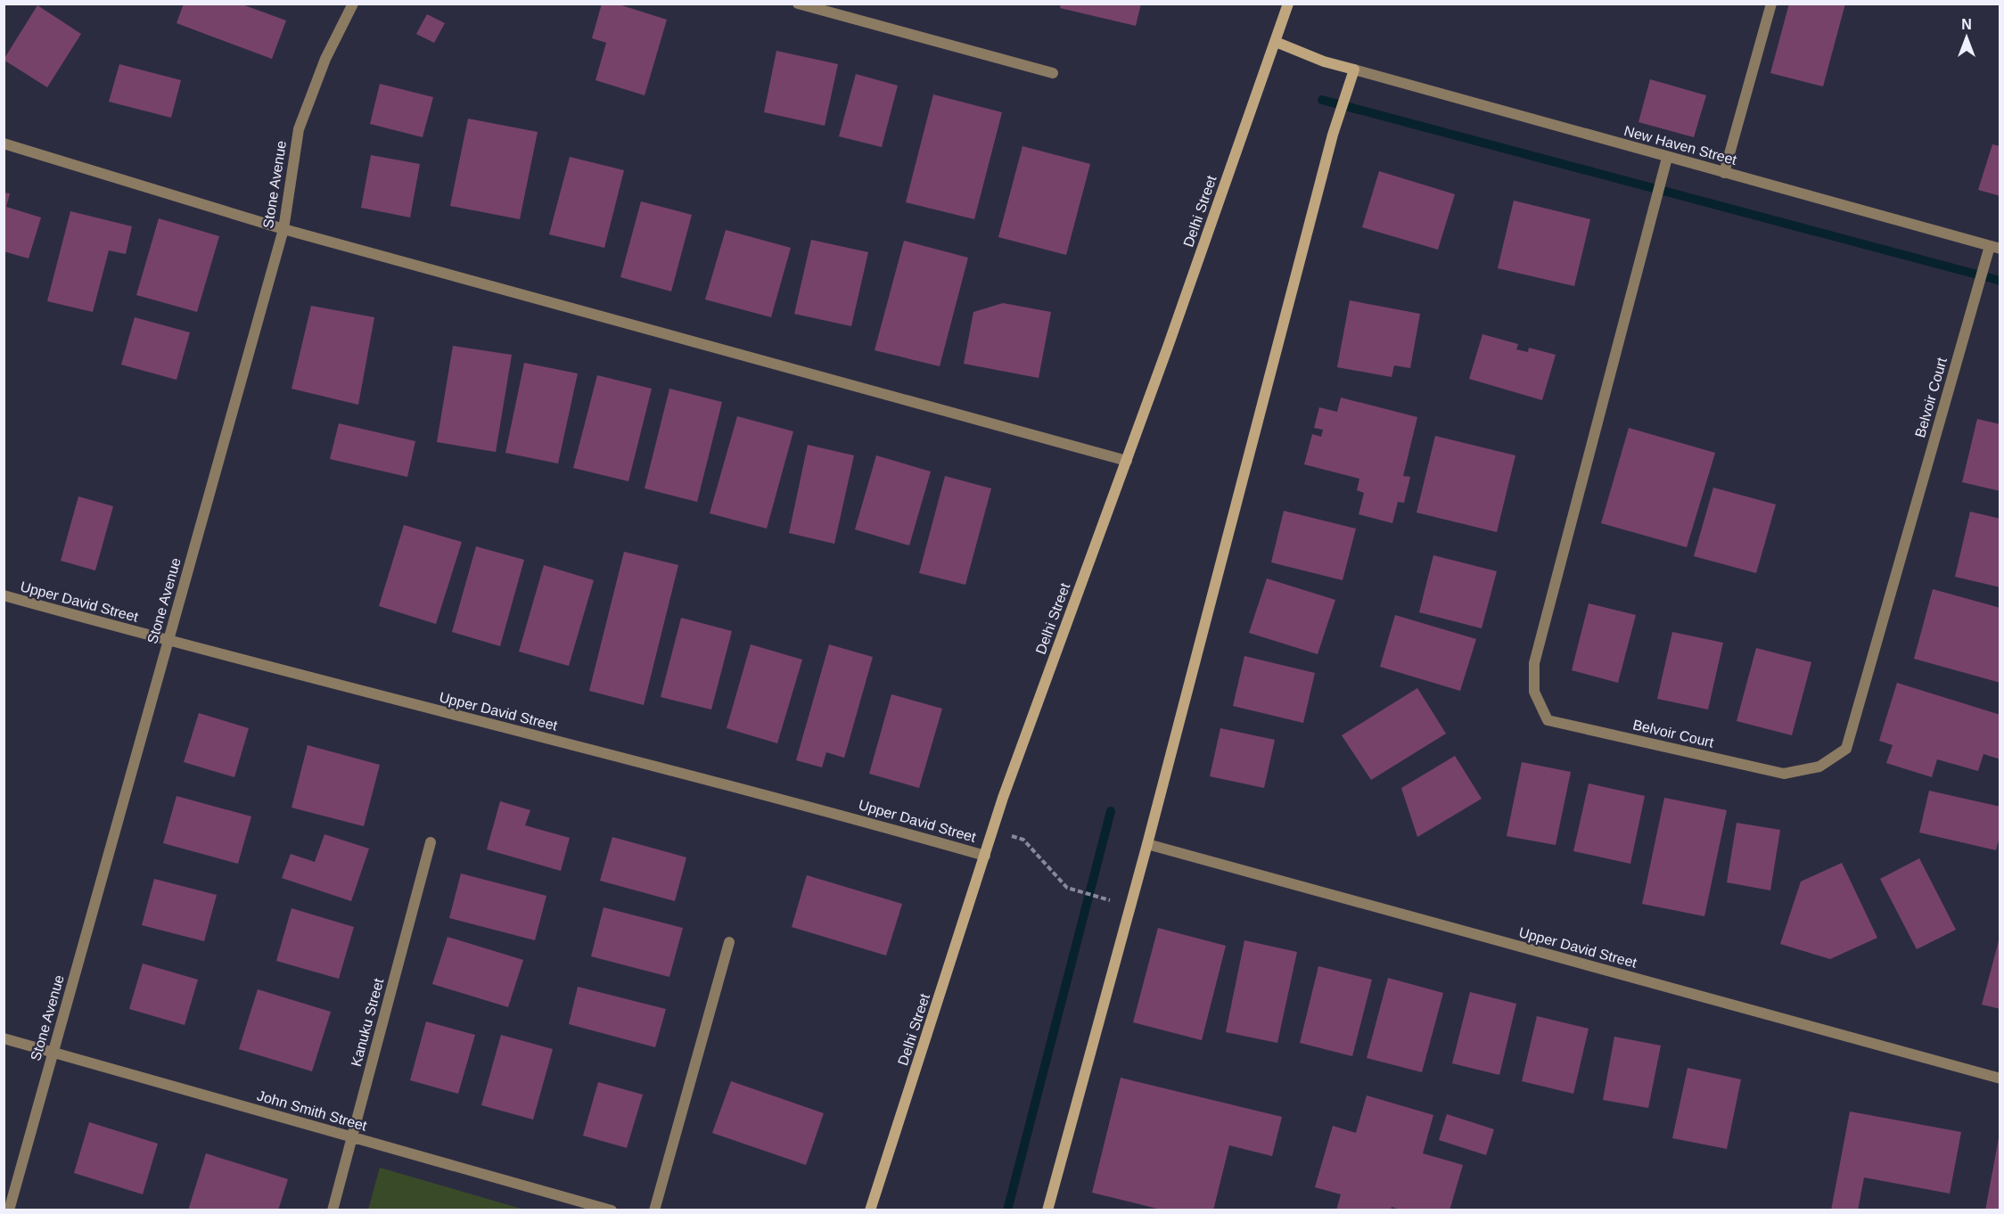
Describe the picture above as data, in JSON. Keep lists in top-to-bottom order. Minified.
{"streets":{"street":["New Haven Street","Stone Avenue","Delhi Street","Belvoir Court","Upper David Street","Kanuku Street","John Smith Street"]},"crossings":[["New Haven Street","Belvoir Court"],["Stone Avenue","Upper David Street"],["Stone Avenue","John Smith Street"],["Delhi Street","Upper David Street"],["Kanuku Street","John Smith Street"]],"north":"top"}
